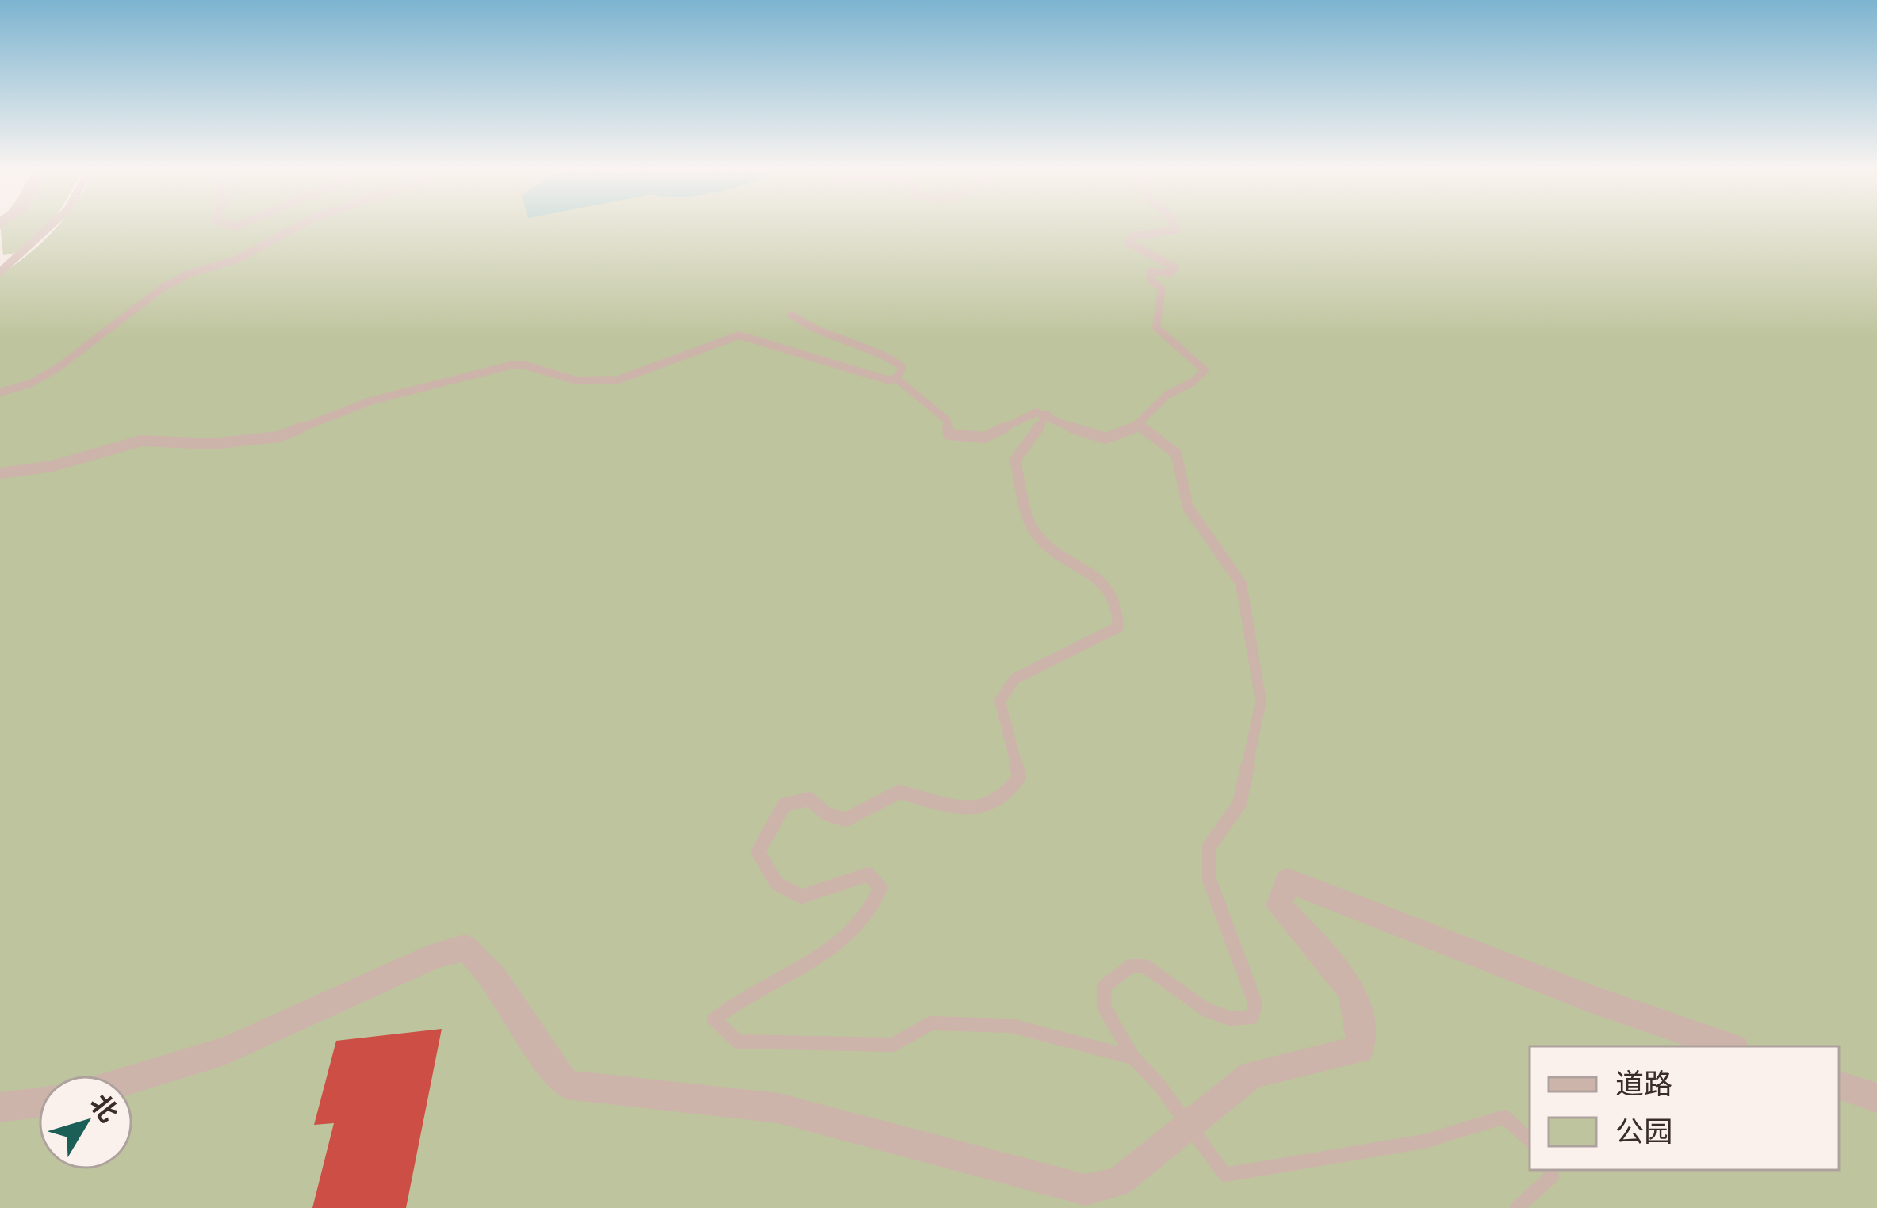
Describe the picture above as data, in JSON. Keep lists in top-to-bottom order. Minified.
{"legend":["道路","公园"],"north":"top right"}
